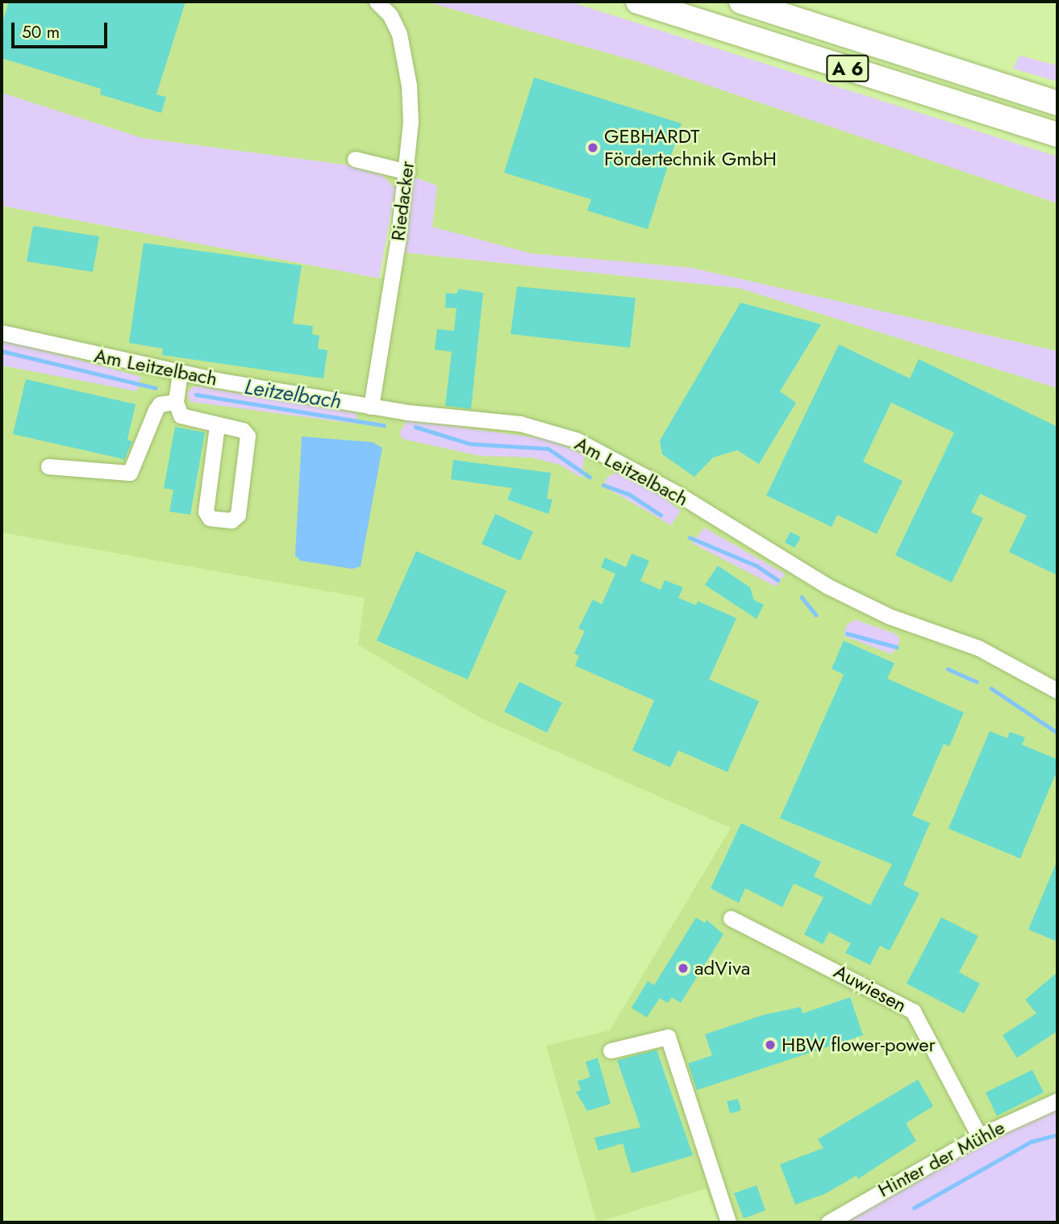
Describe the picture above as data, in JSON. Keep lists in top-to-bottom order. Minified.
{"streets":{"highway":["A 6"],"street":["Riedacker","Am Leitzelbach","Auwiesen","Hinter der Mühle"]},"crossings":[["Riedacker","Am Leitzelbach"],["Auwiesen","Hinter der Mühle"]],"water":["Leitzelbach"],"places":["GEBHARDT Fördertechnik GmbH","adViva","HBW flower-power"],"scale_bar":"50 m"}
